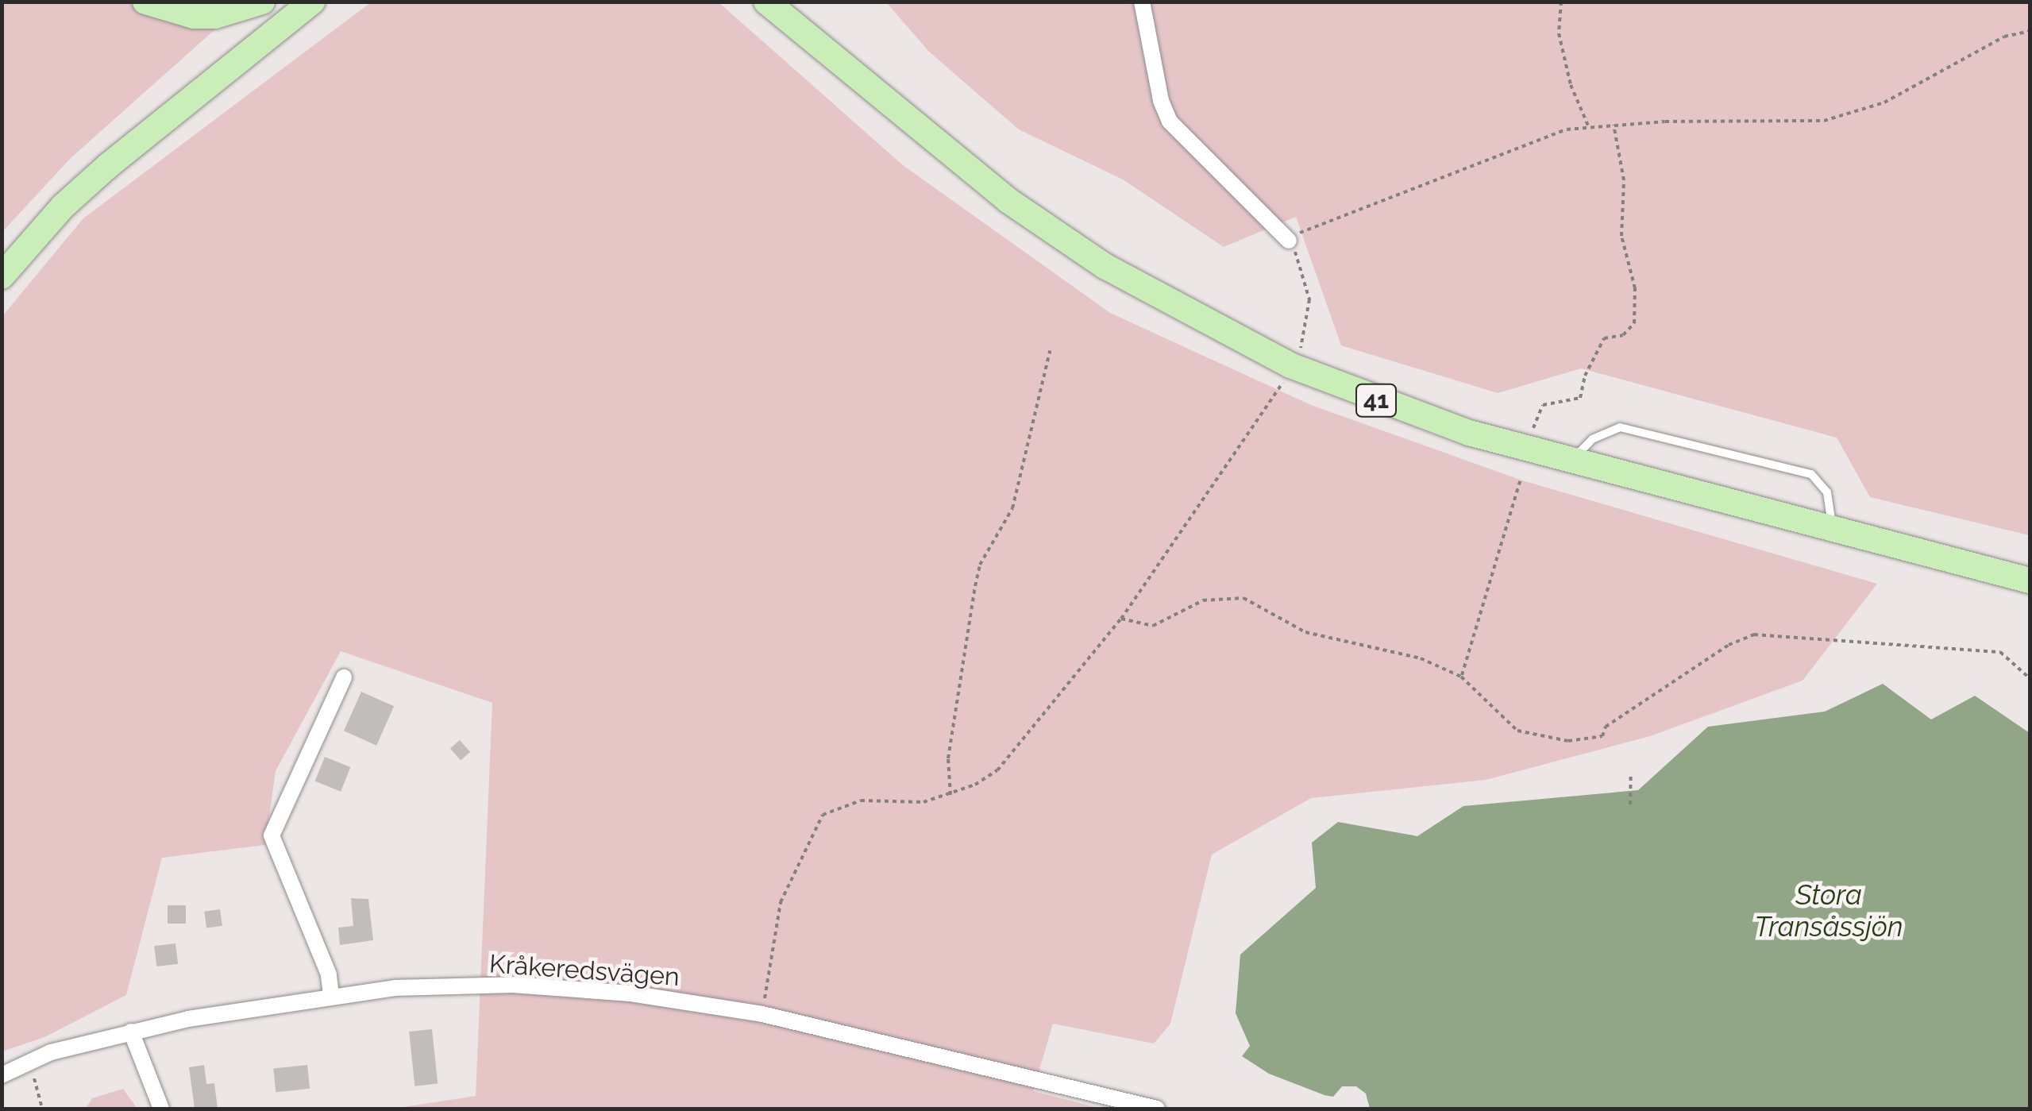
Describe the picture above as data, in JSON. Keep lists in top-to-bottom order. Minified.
{"streets":{"main road":["41"],"street":["Kråkeredsvägen"]},"water":["Stora Transåssjön"]}
